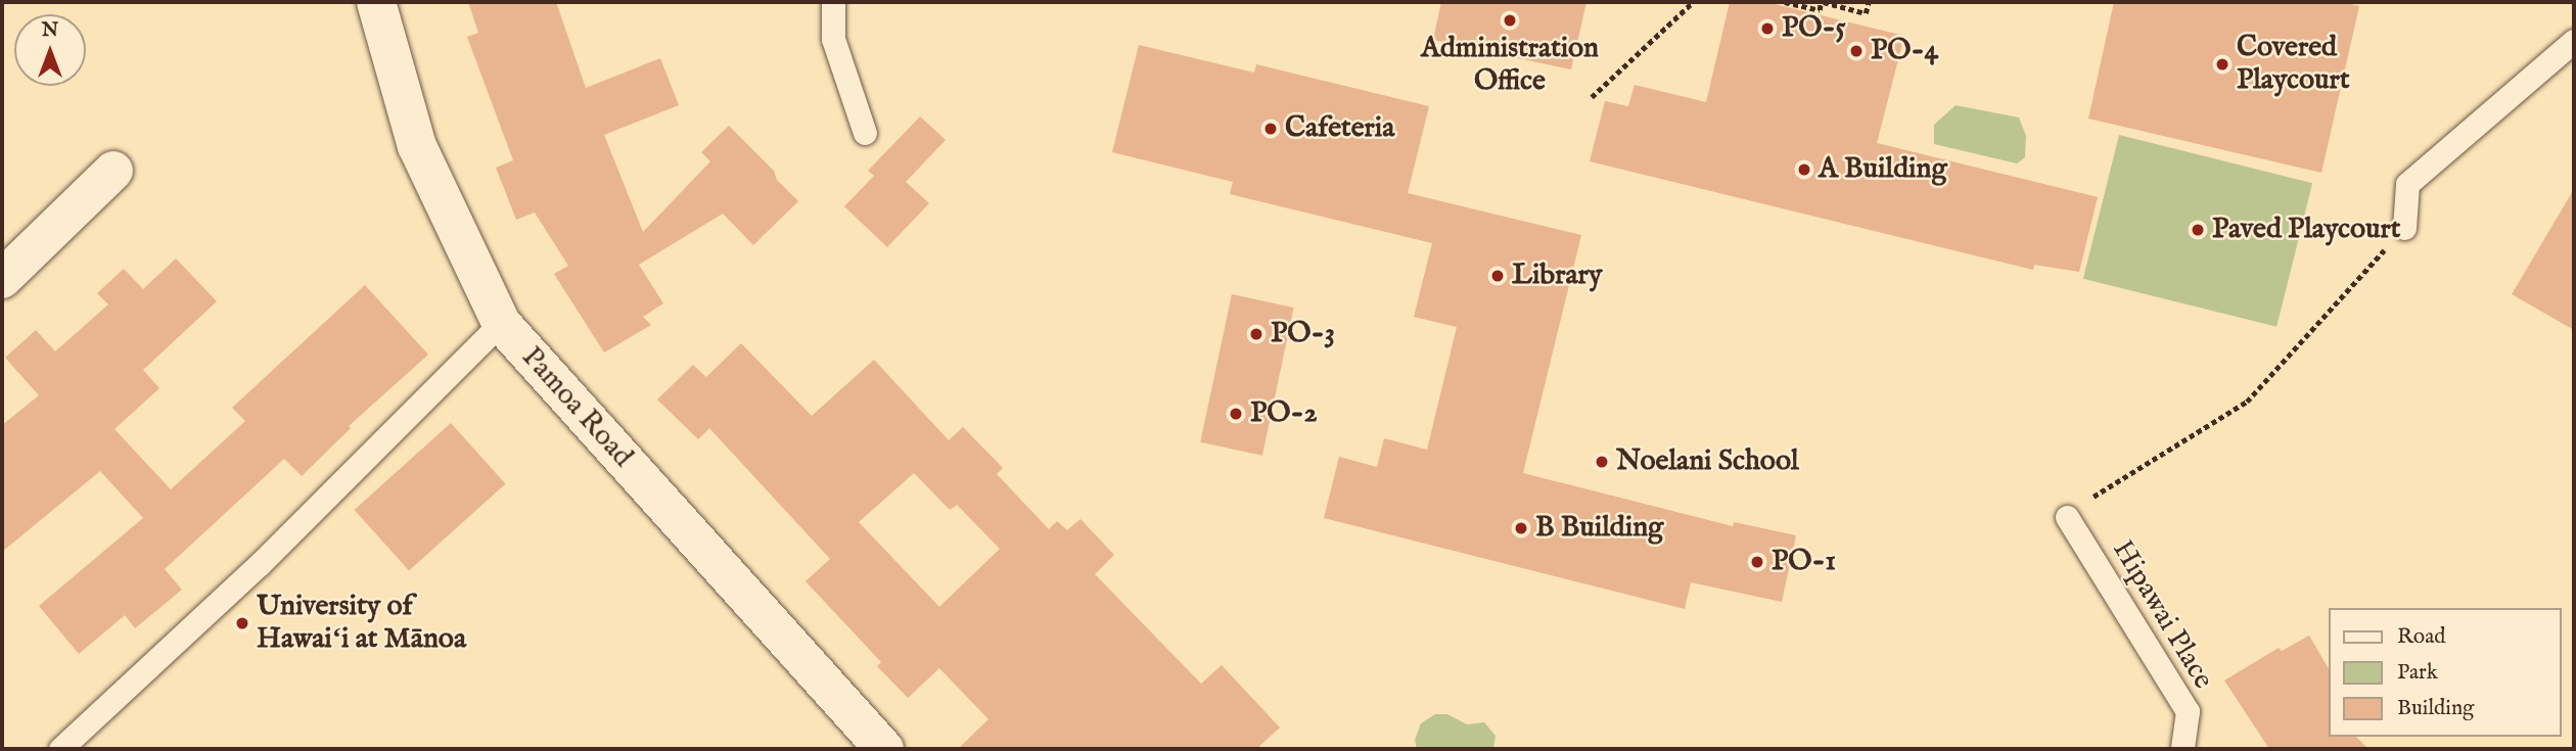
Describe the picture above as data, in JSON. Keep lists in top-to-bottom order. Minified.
{"streets":{"street":["Pamoa Road"],"lane":["Hipawai Place"]},"places":["Administration Office","PO-5","PO-4","Covered Playcourt","Cafeteria","A Building","Paved Playcourt","Library","PO-3","PO-2","Noelani School","B Building","PO-1","University of Hawaiʻi at Mānoa"],"legend":["Road","Park","Building"],"north":"top"}
